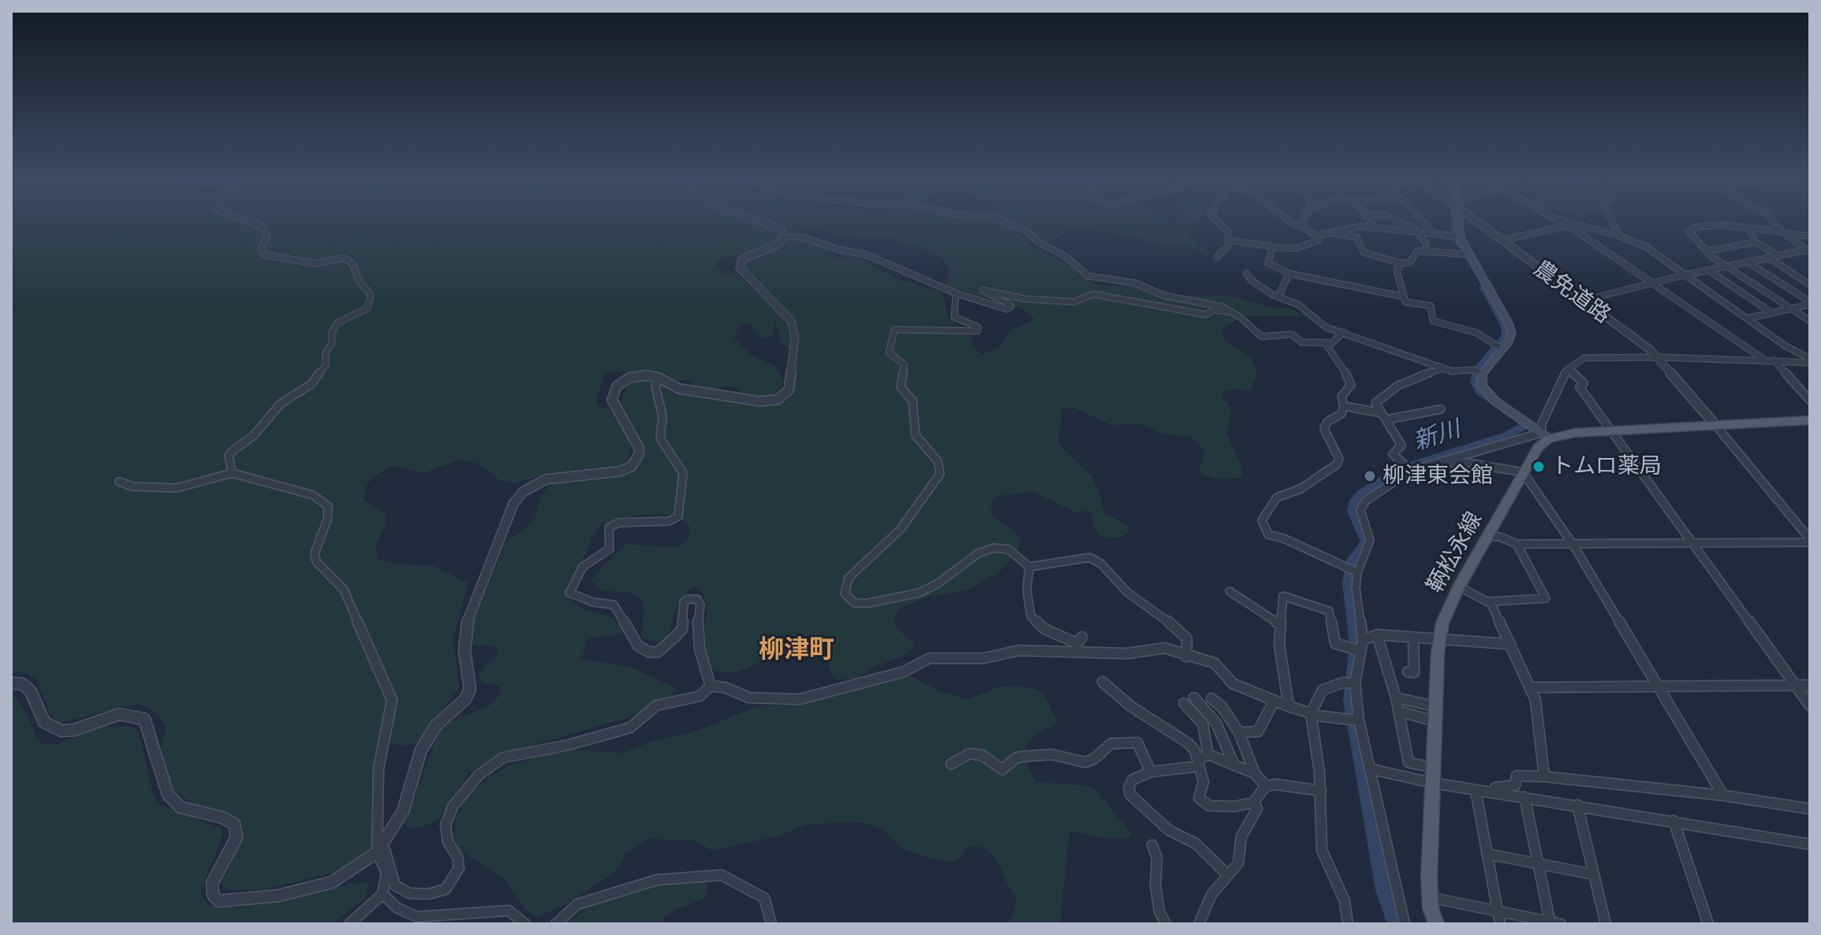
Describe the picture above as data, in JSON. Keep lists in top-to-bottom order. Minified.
{"streets":{"main road":["鞆松永線"],"street":["農免道路"]},"districts":["柳津町"],"water":["新川"],"places":["トムロ薬局","柳津東会館"]}
